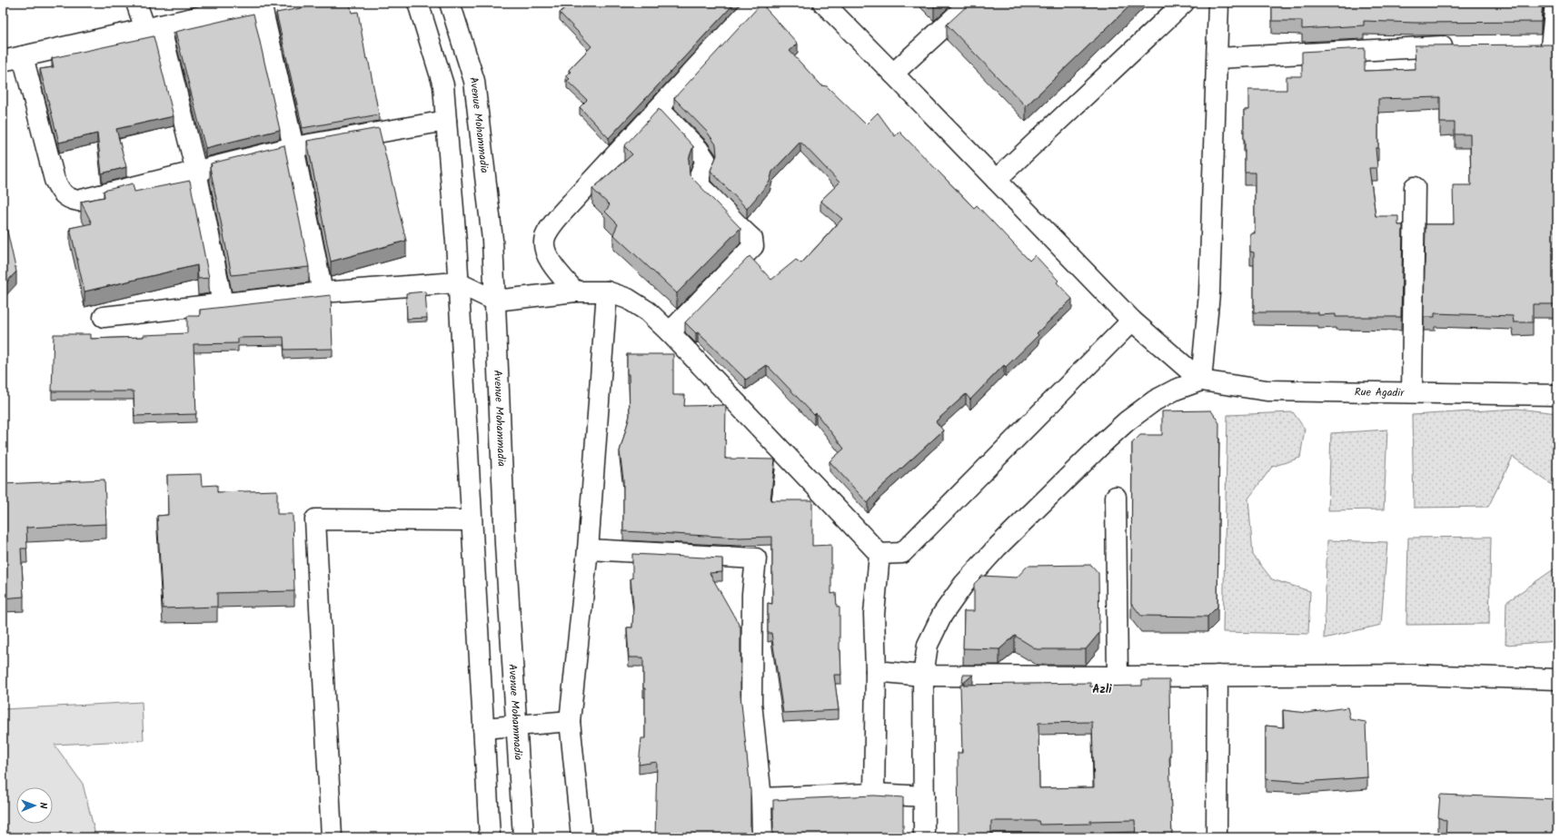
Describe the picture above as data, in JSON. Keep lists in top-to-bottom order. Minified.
{"streets":{"street":["Avenue Mohammadia","Rue Agadir"]},"districts":["Azli"],"north":"right"}
